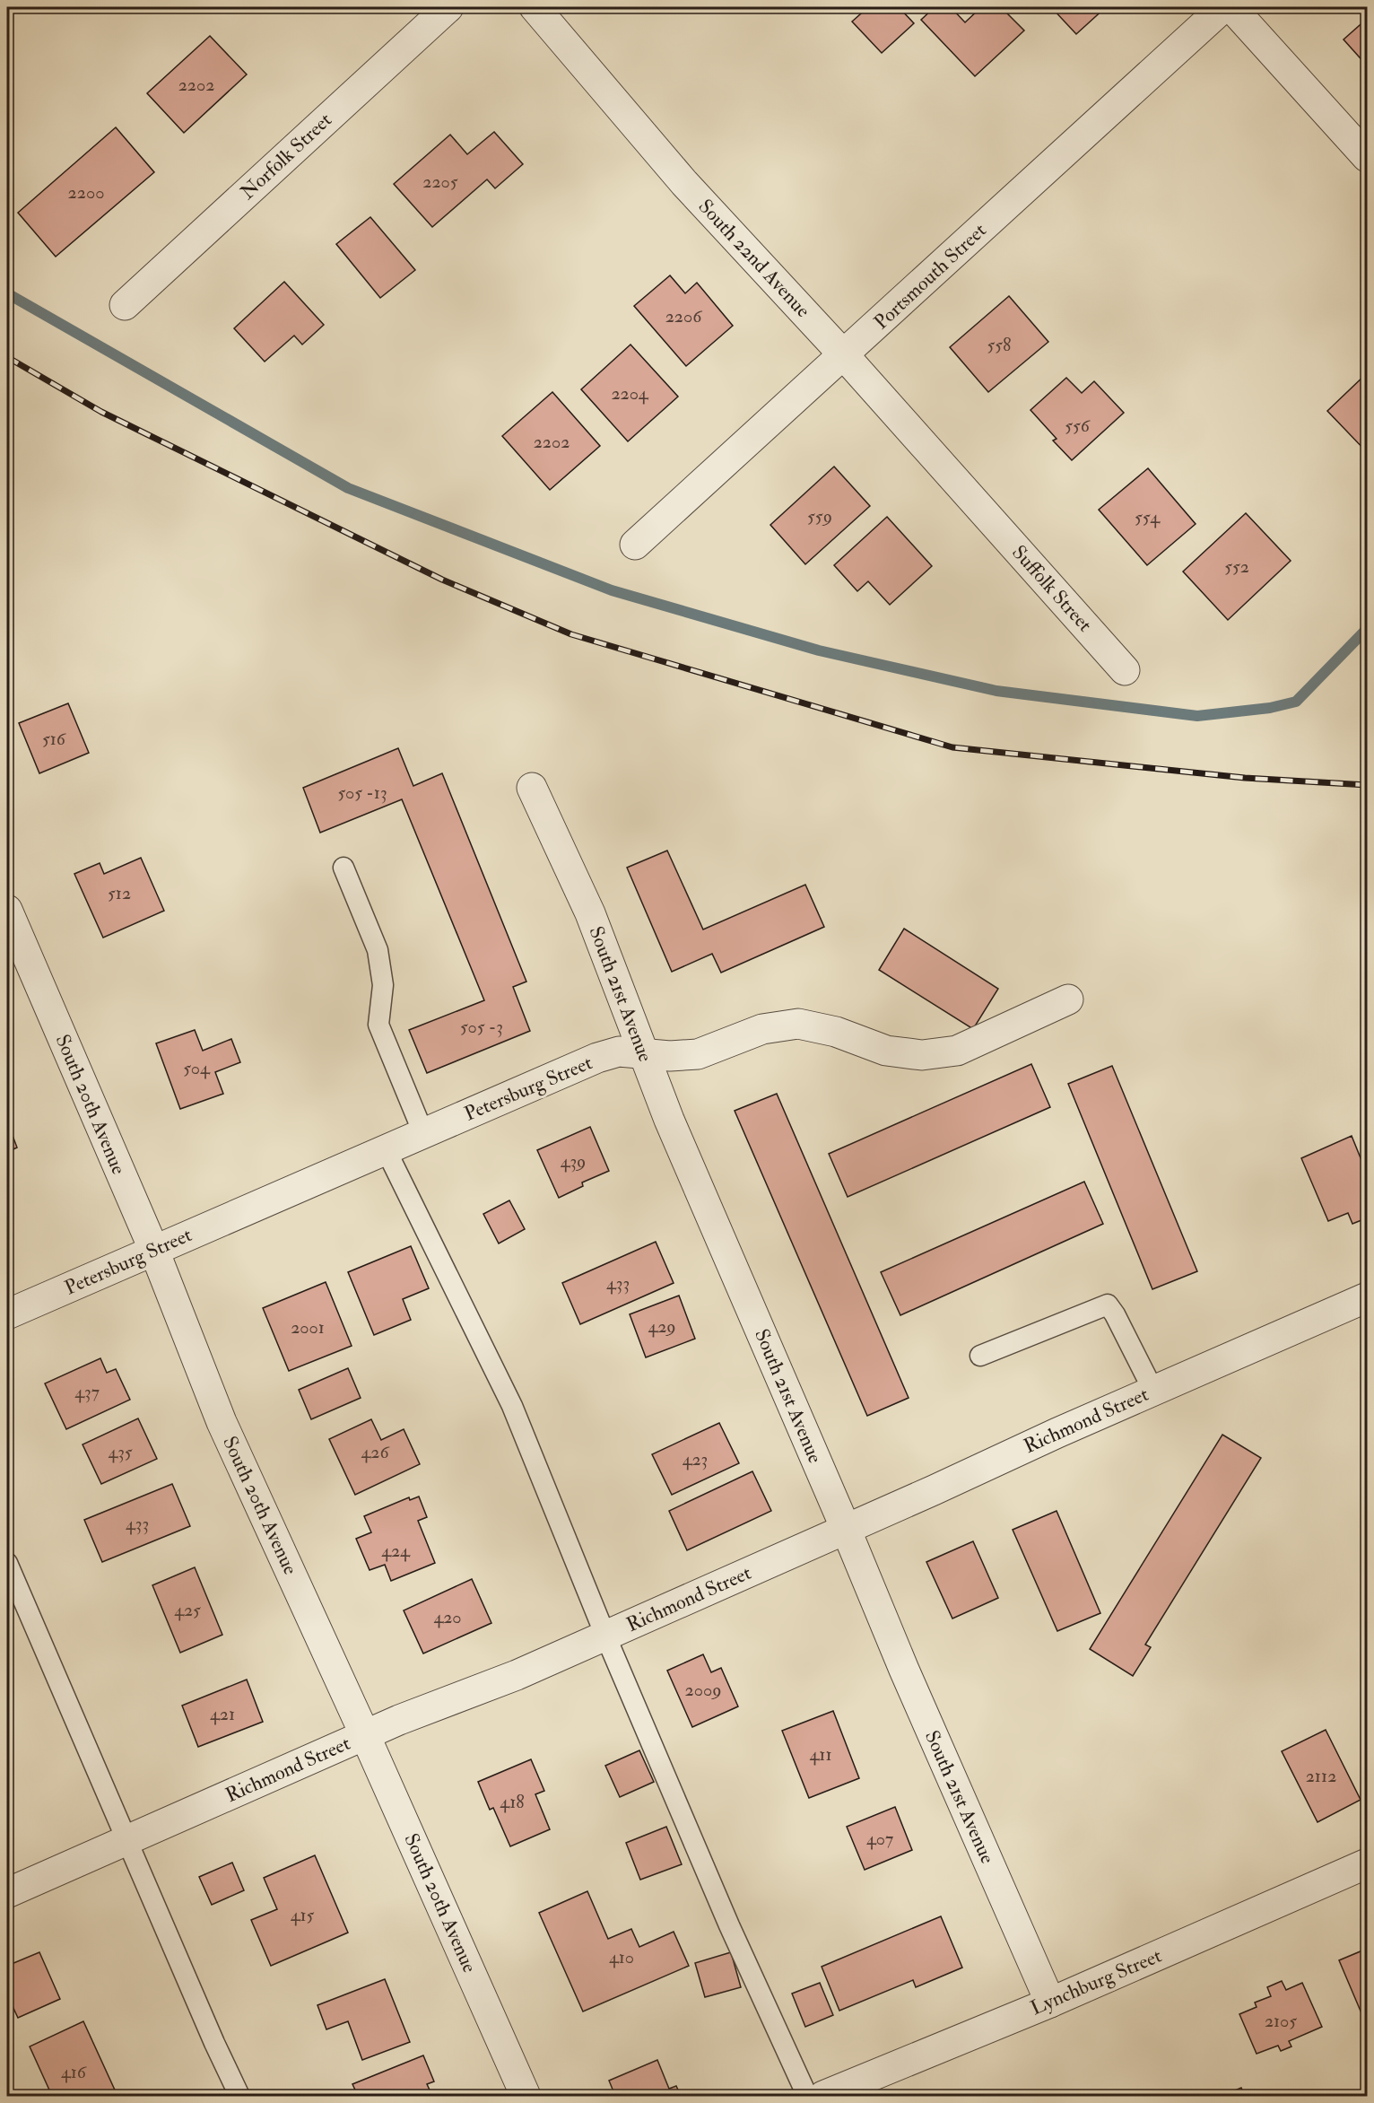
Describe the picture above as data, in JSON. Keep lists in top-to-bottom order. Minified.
{"streets":{"street":["Norfolk Street","South 22nd Avenue","Portsmouth Street","Suffolk Street","South 21st Avenue","Petersburg Street","South 20th Avenue","Richmond Street","Lynchburg Street"]},"crossings":[["South 22nd Avenue","Portsmouth Street"],["South 22nd Avenue","Suffolk Street"],["South 21st Avenue","Petersburg Street"],["South 21st Avenue","Richmond Street"],["South 21st Avenue","Lynchburg Street"],["Petersburg Street","South 20th Avenue"],["South 20th Avenue","Richmond Street"]],"house_numbers":["2202","2205","2200","2206","558","2204","556","2202","559","554","552","516","505 -13","512","505 -3","504","439","433","429","2001","437","435","426","423","433","424","425","420","2009","421","411","2112","418","407","415","410","2105","416"]}
